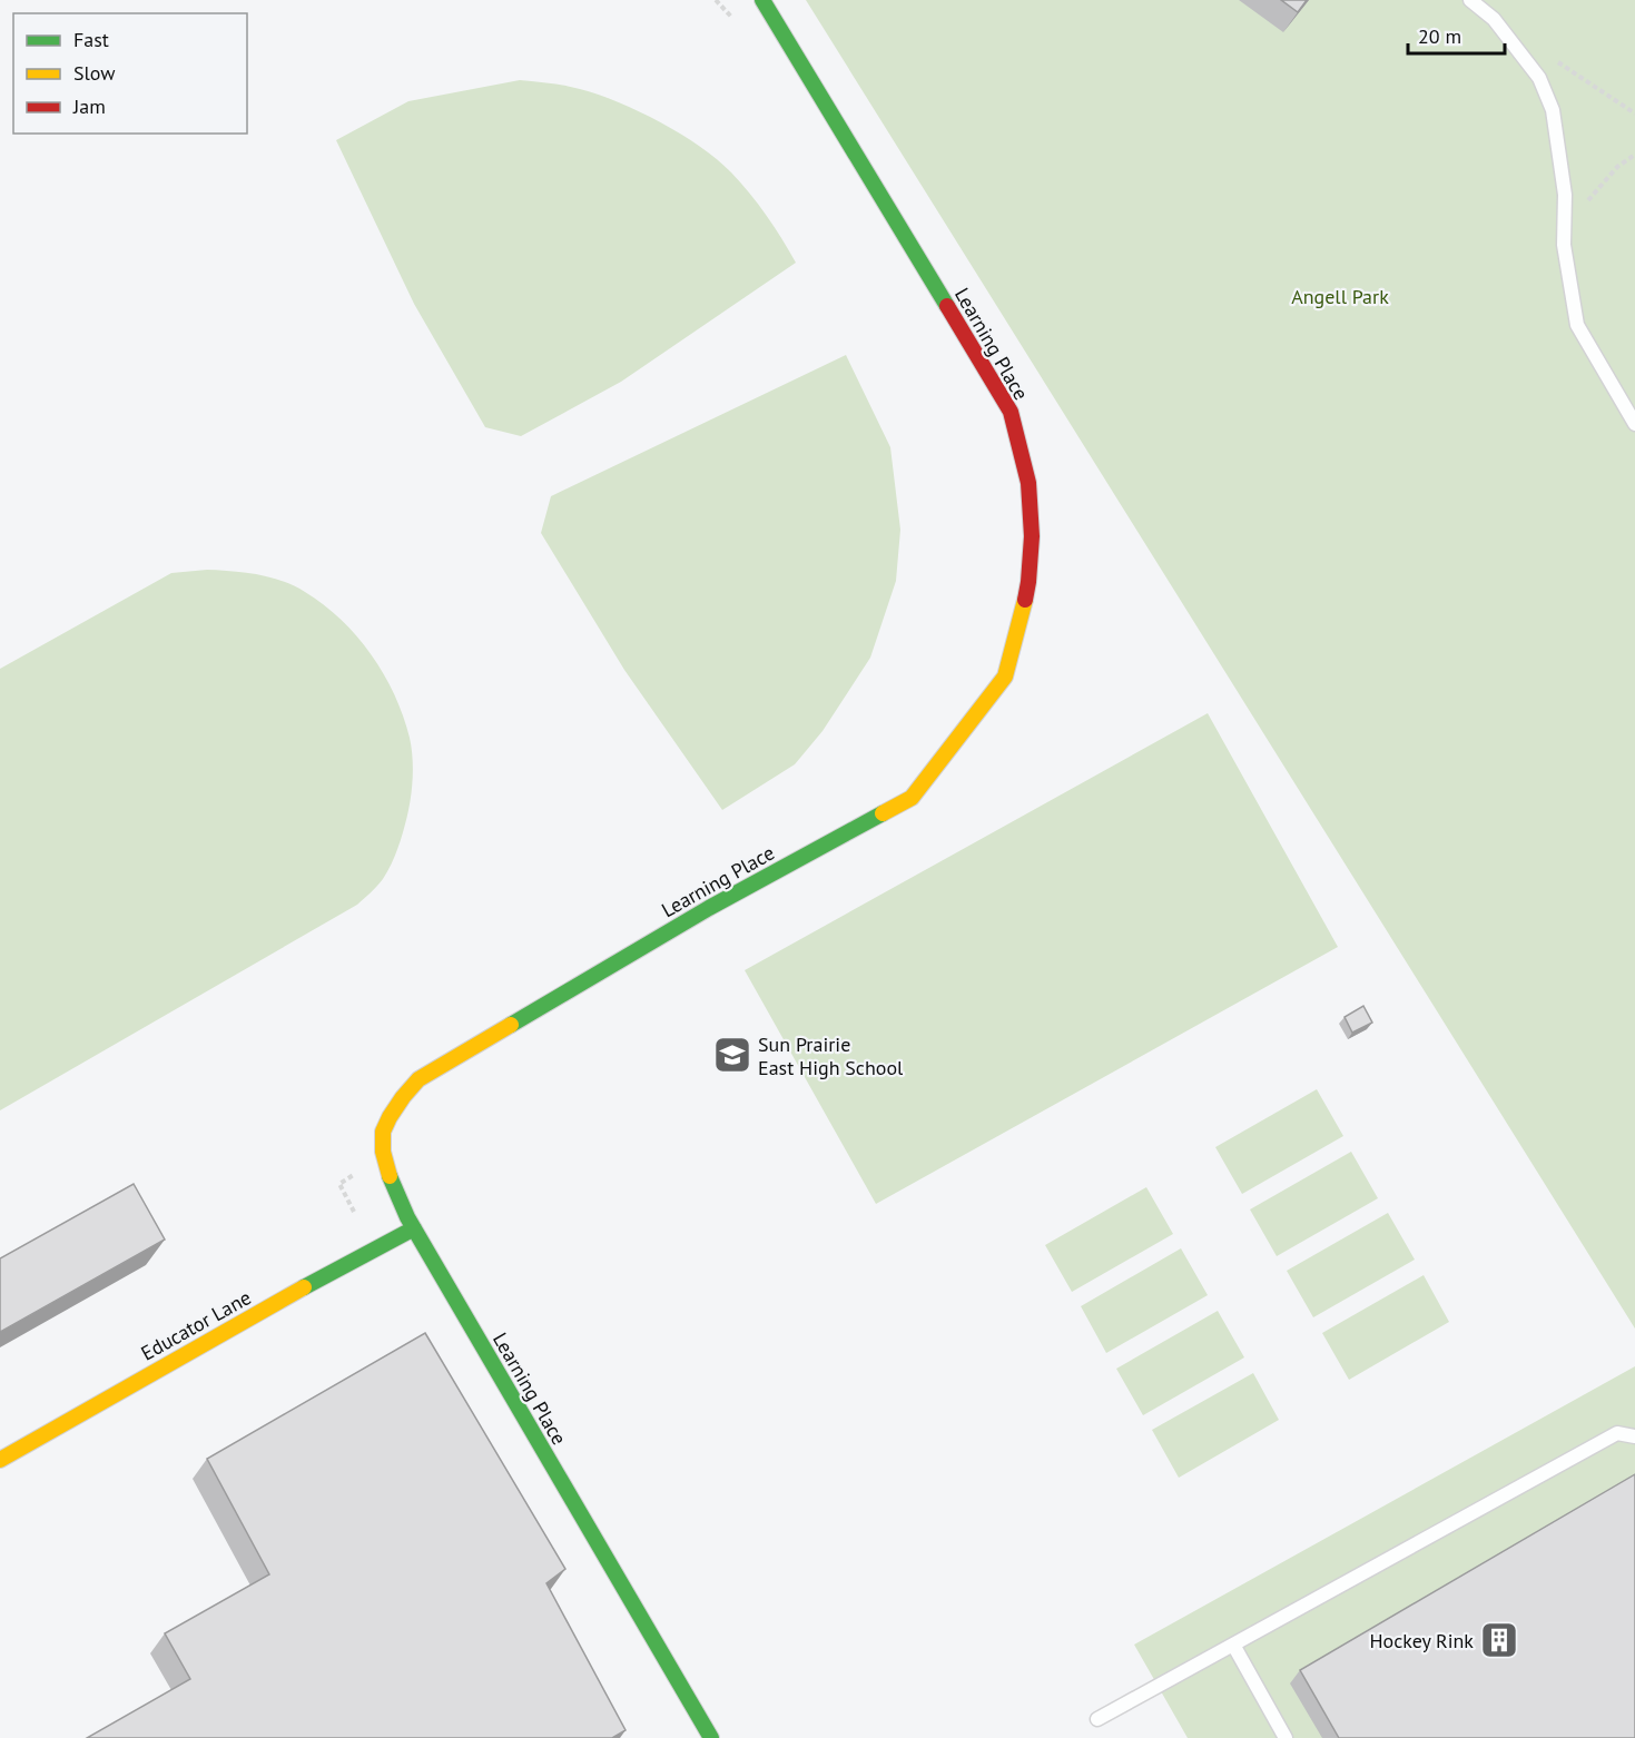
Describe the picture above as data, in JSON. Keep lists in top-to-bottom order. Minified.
{"streets":{"street":["Learning Place","Educator Lane"]},"crossings":[["Learning Place","Educator Lane"]],"parks":["Angell Park"],"places":{"school or university":["Sun Prairie East High School"],"building":["Hockey Rink"]},"legend":["Fast","Slow","Jam"],"scale_bar":"20 m"}
